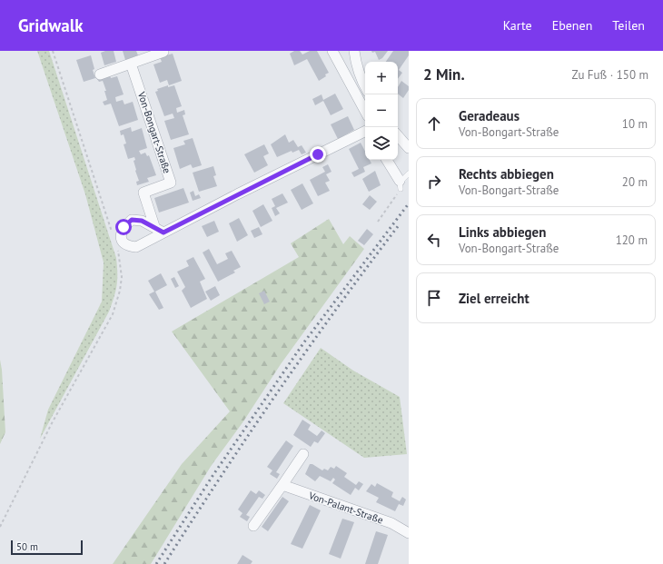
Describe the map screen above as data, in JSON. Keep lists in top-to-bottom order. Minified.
{"streets":{"street":["Von-Bongart-Straße","Von-Palant-Straße"]},"scale_bar":"50 m","page":{"header":"Gridwalk","nav":["Karte","Ebenen","Teilen"],"heading":["2 Min.","Zu Fuß · 150 m"],"map_buttons":["+","−"],"list":[["Geradeaus","Von-Bongart-Straße","10 m"],["Rechts abbiegen","Von-Bongart-Straße","20 m"],["Links abbiegen","Von-Bongart-Straße","120 m"],"Ziel erreicht"],"scale":"50 m"}}
